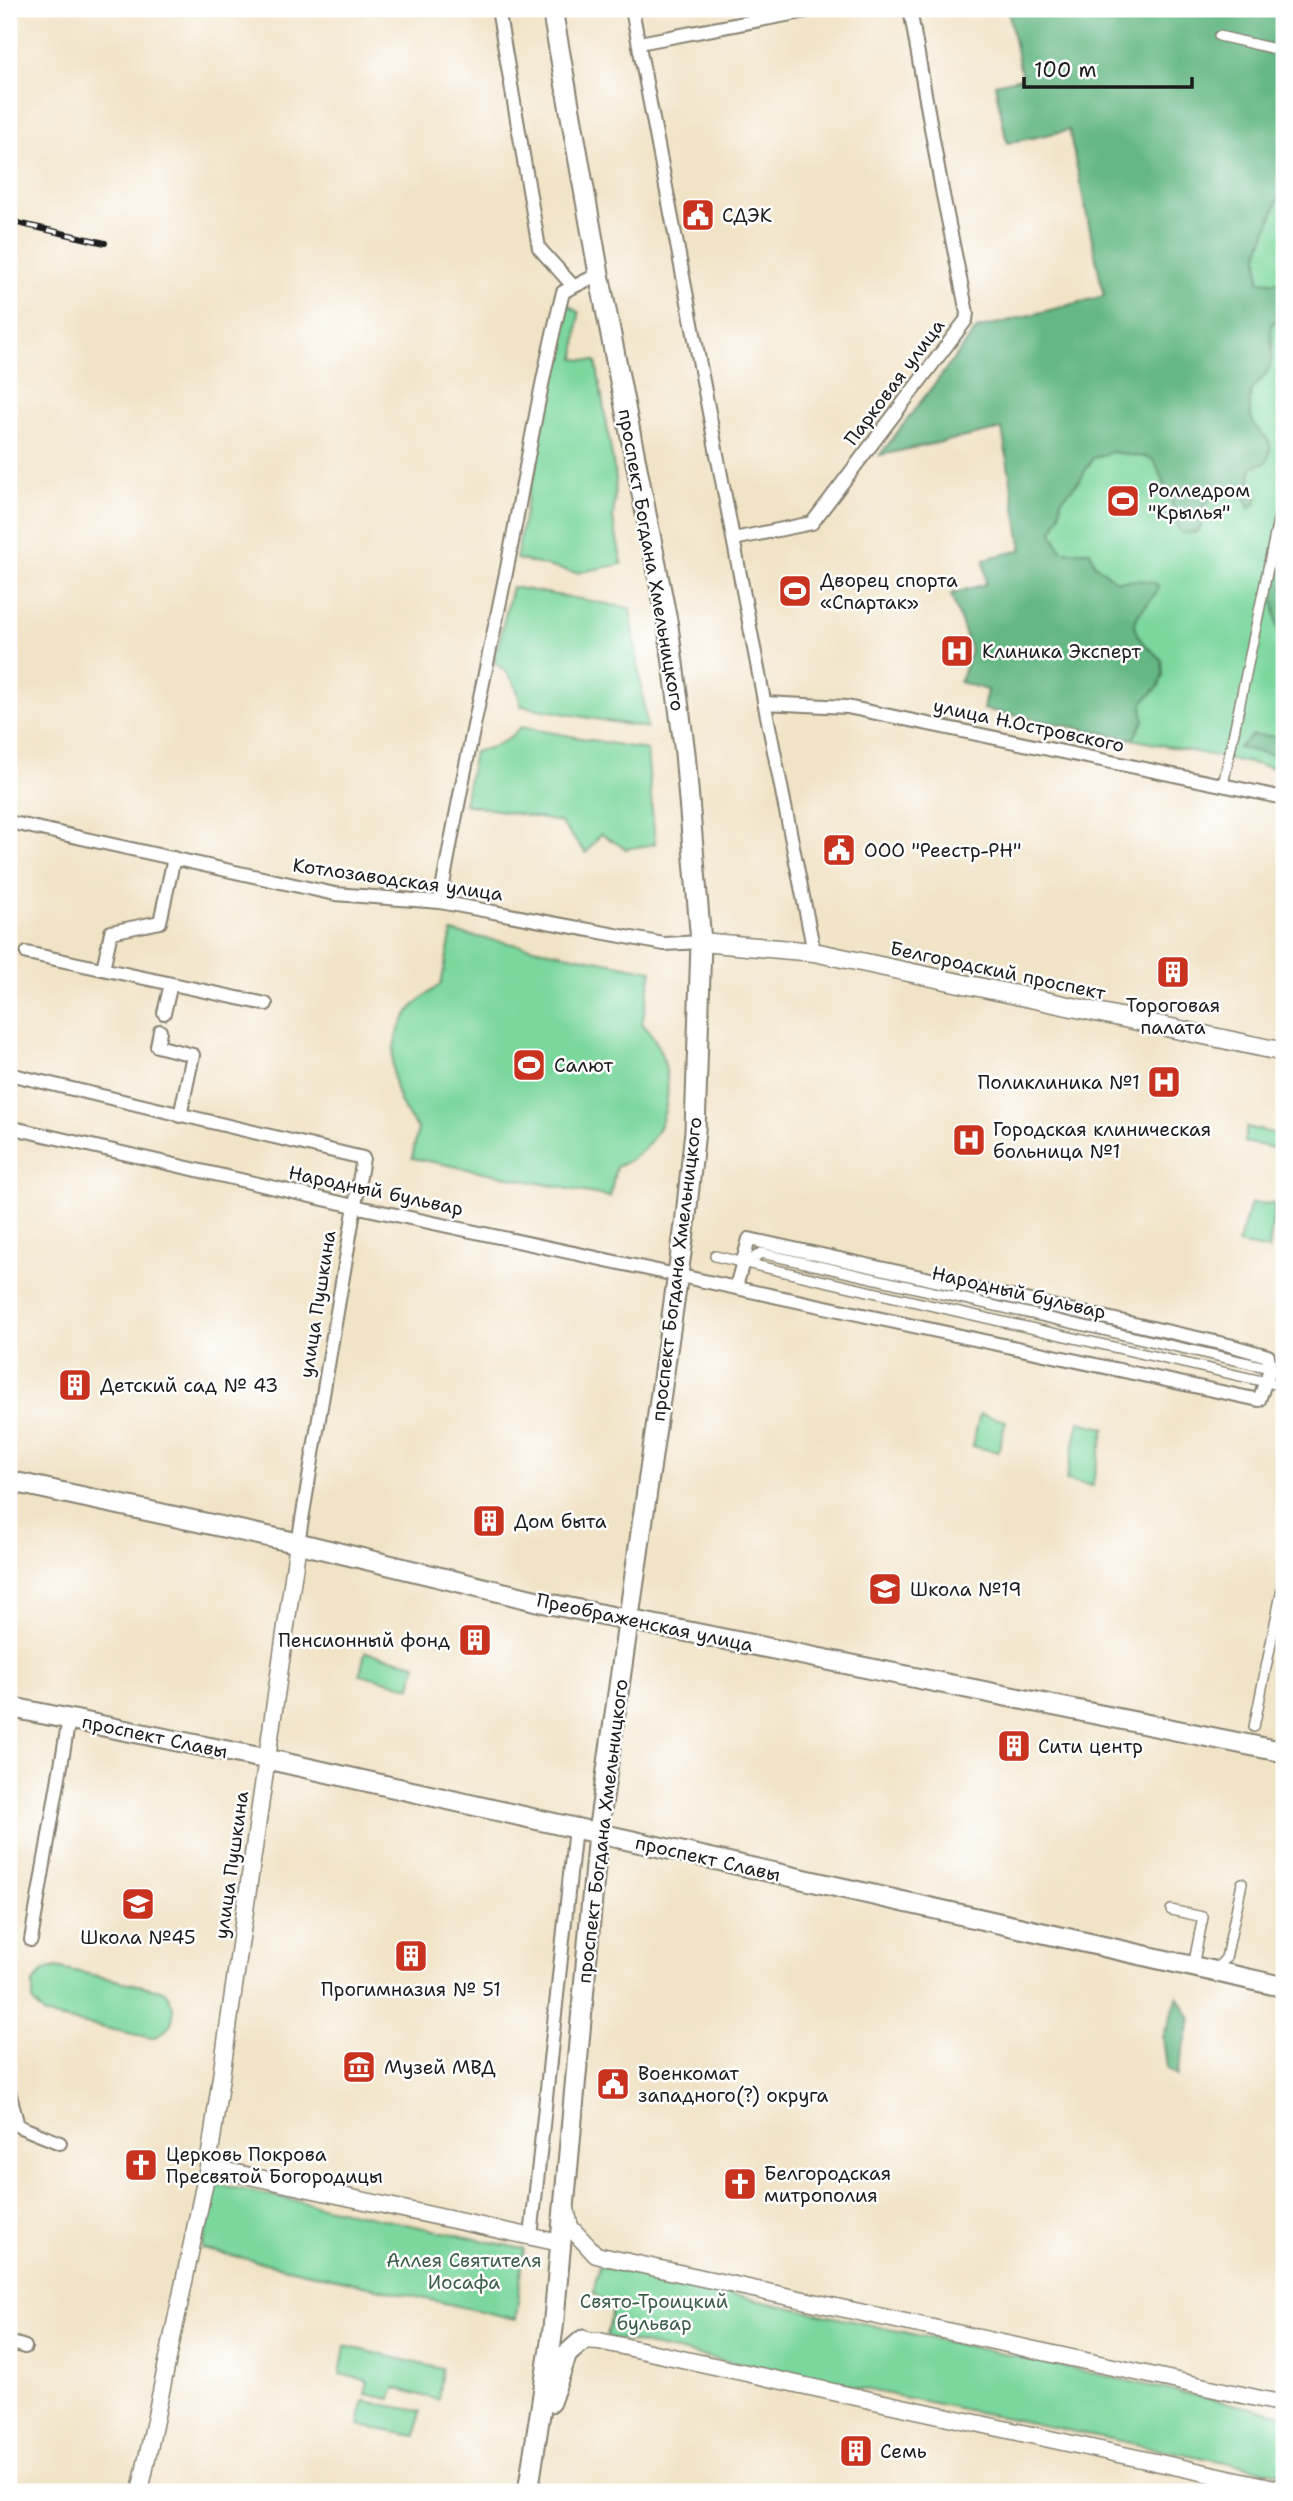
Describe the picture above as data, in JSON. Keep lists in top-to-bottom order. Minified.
{"streets":{"main road":["проспект Богдана Хмельницкого","Белгородский проспект","Преображенская улица","проспект Славы"],"street":["Парковая улица","улица Н.Островского","Котлозаводская улица","Народный бульвар","улица Пушкина"]},"crossings":[["проспект Богдана Хмельницкого","Котлозаводская улица"],["проспект Богдана Хмельницкого","Белгородский проспект"],["проспект Богдана Хмельницкого","Народный бульвар"],["проспект Богдана Хмельницкого","Преображенская улица"],["проспект Богдана Хмельницкого","проспект Славы"],["Котлозаводская улица","Белгородский проспект"],["Народный бульвар","улица Пушкина"],["улица Пушкина","Преображенская улица"],["улица Пушкина","проспект Славы"]],"parks":["Аллея Святителя Иосафа","Свято-Троицкий бульвар"],"places":{"public building":["СДЭК","ООО \"Реестр-РН\"","Военкомат западного(?) округа"],"sports":["Ролледром \"Крылья\"","Дворец спорта «Спартак»","Салют"],"hospital":["Клиника Эксперт","Поликлиника №1","Городская клиническая больница №1"],"building":["Тороговая палата","Детский сад № 43","Дом быта","Пенсионный фонд","Сити центр","Прогимназия № 51","Семь"],"school or university":["Школа №19","Школа №45"],"museum":["Музей МВД"],"church":["Церковь Покрова Пресвятой Богородицы","Белгородская митрополия"]},"scale_bar":"100 m"}
